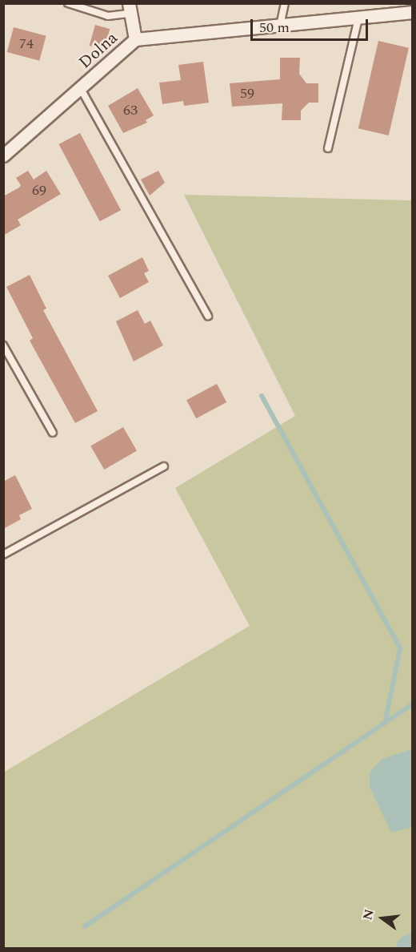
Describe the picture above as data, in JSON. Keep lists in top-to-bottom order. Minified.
{"streets":{"street":["Dolna"]},"house_numbers":["74","59","63","69"],"scale_bar":"50 m","north":"left"}
